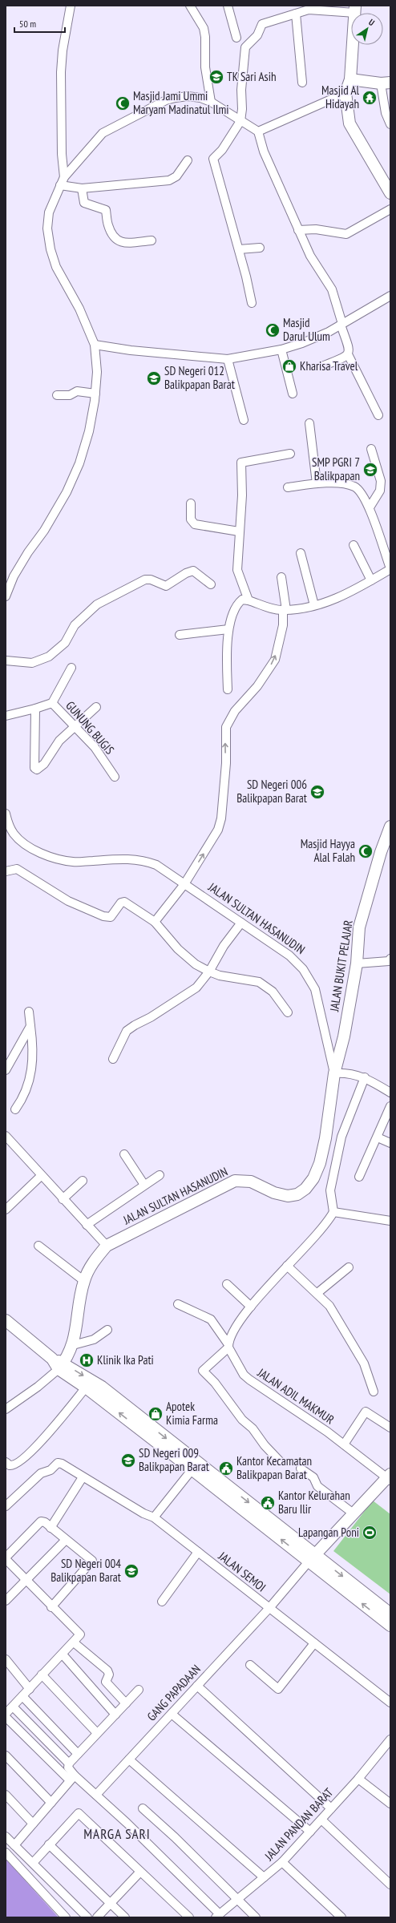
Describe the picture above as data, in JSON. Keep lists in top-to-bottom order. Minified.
{"streets":{"main road":["JALAN SULTAN HASANUDIN","JALAN BUKIT PELAJAR"],"street":["GUNUNG BUGIS","JALAN ADIL MAKMUR","JALAN SEMOI","GANG PAPADAAN","JALAN PANDAN BARAT"]},"crossings":[["JALAN SULTAN HASANUDIN","JALAN BUKIT PELAJAR"],["JALAN SEMOI","GANG PAPADAAN"]],"districts":["MARGA SARI"],"places":{"school or university":["TK Sari Asih","SD Negeri 012 Balikpapan Barat","SMP PGRI 7 Balikpapan","SD Negeri 006 Balikpapan Barat","SD Negeri 009 Balikpapan Barat","SD Negeri 004 Balikpapan Barat"],"temple":["Masjid Al Hidayah"],"mosque":["Masjid Jami Ummi Maryam Madinatul Ilmi","Masjid Darul Ulum","Masjid Hayya Alal Falah"],"shop":["Kharisa Travel","Apotek Kimia Farma"],"hospital":["Klinik Ika Pati"],"public building":["Kantor Kecamatan Balikpapan Barat","Kantor Kelurahan Baru Ilir"],"sports":["Lapangan Poni"]},"scale_bar":"50 m","north":"top right"}
